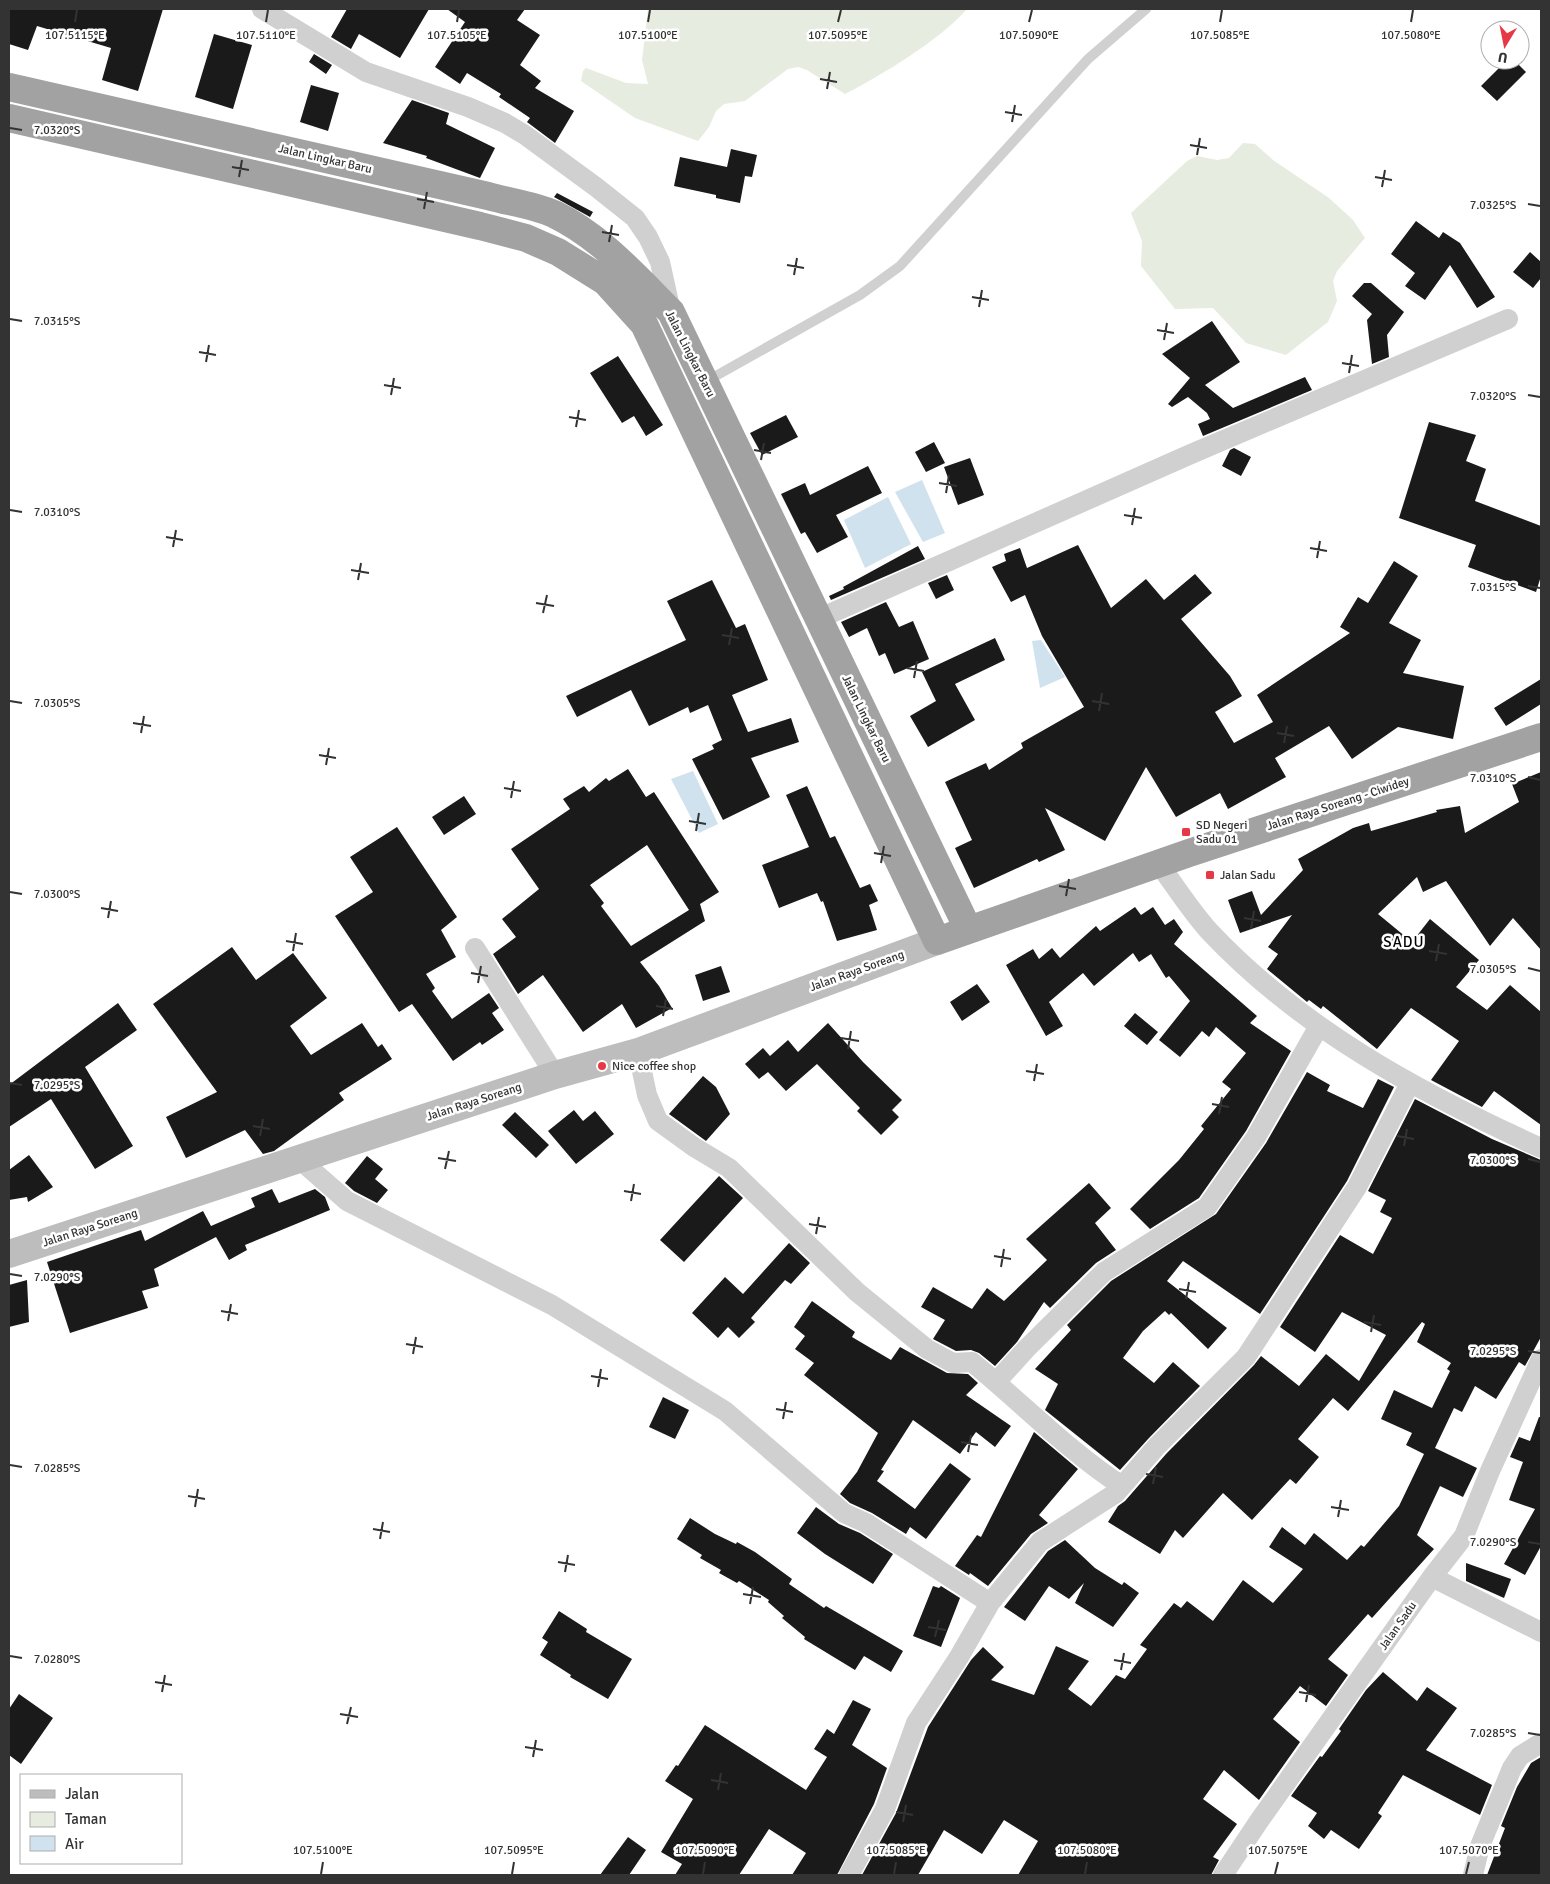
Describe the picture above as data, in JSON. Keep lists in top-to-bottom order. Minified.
{"streets":{"highway":["Jalan Lingkar Baru","Jalan Raya Soreang - Ciwidey"],"main road":["Jalan Raya Soreang"],"street":["Jalan Sadu"]},"crossings":[["Jalan Lingkar Baru","Jalan Raya Soreang - Ciwidey"],["Jalan Raya Soreang - Ciwidey","Jalan Raya Soreang"]],"districts":["SADU"],"places":{"transit":["SD Negeri Sadu 01","Jalan Sadu"],"other":["Nice coffee shop"]},"legend":["Jalan","Taman","Air"],"north":"bottom","coordinates":["107.5115°E","107.5110°E","107.5105°E","107.5100°E","107.5095°E","107.5090°E","107.5085°E","107.5080°E","7.0320°S","7.0325°S","7.0315°S","7.0310°S","7.0305°S","7.0300°S","7.0295°S","7.0290°S","7.0285°S","7.0280°S","107.5075°E","107.5070°E"]}
